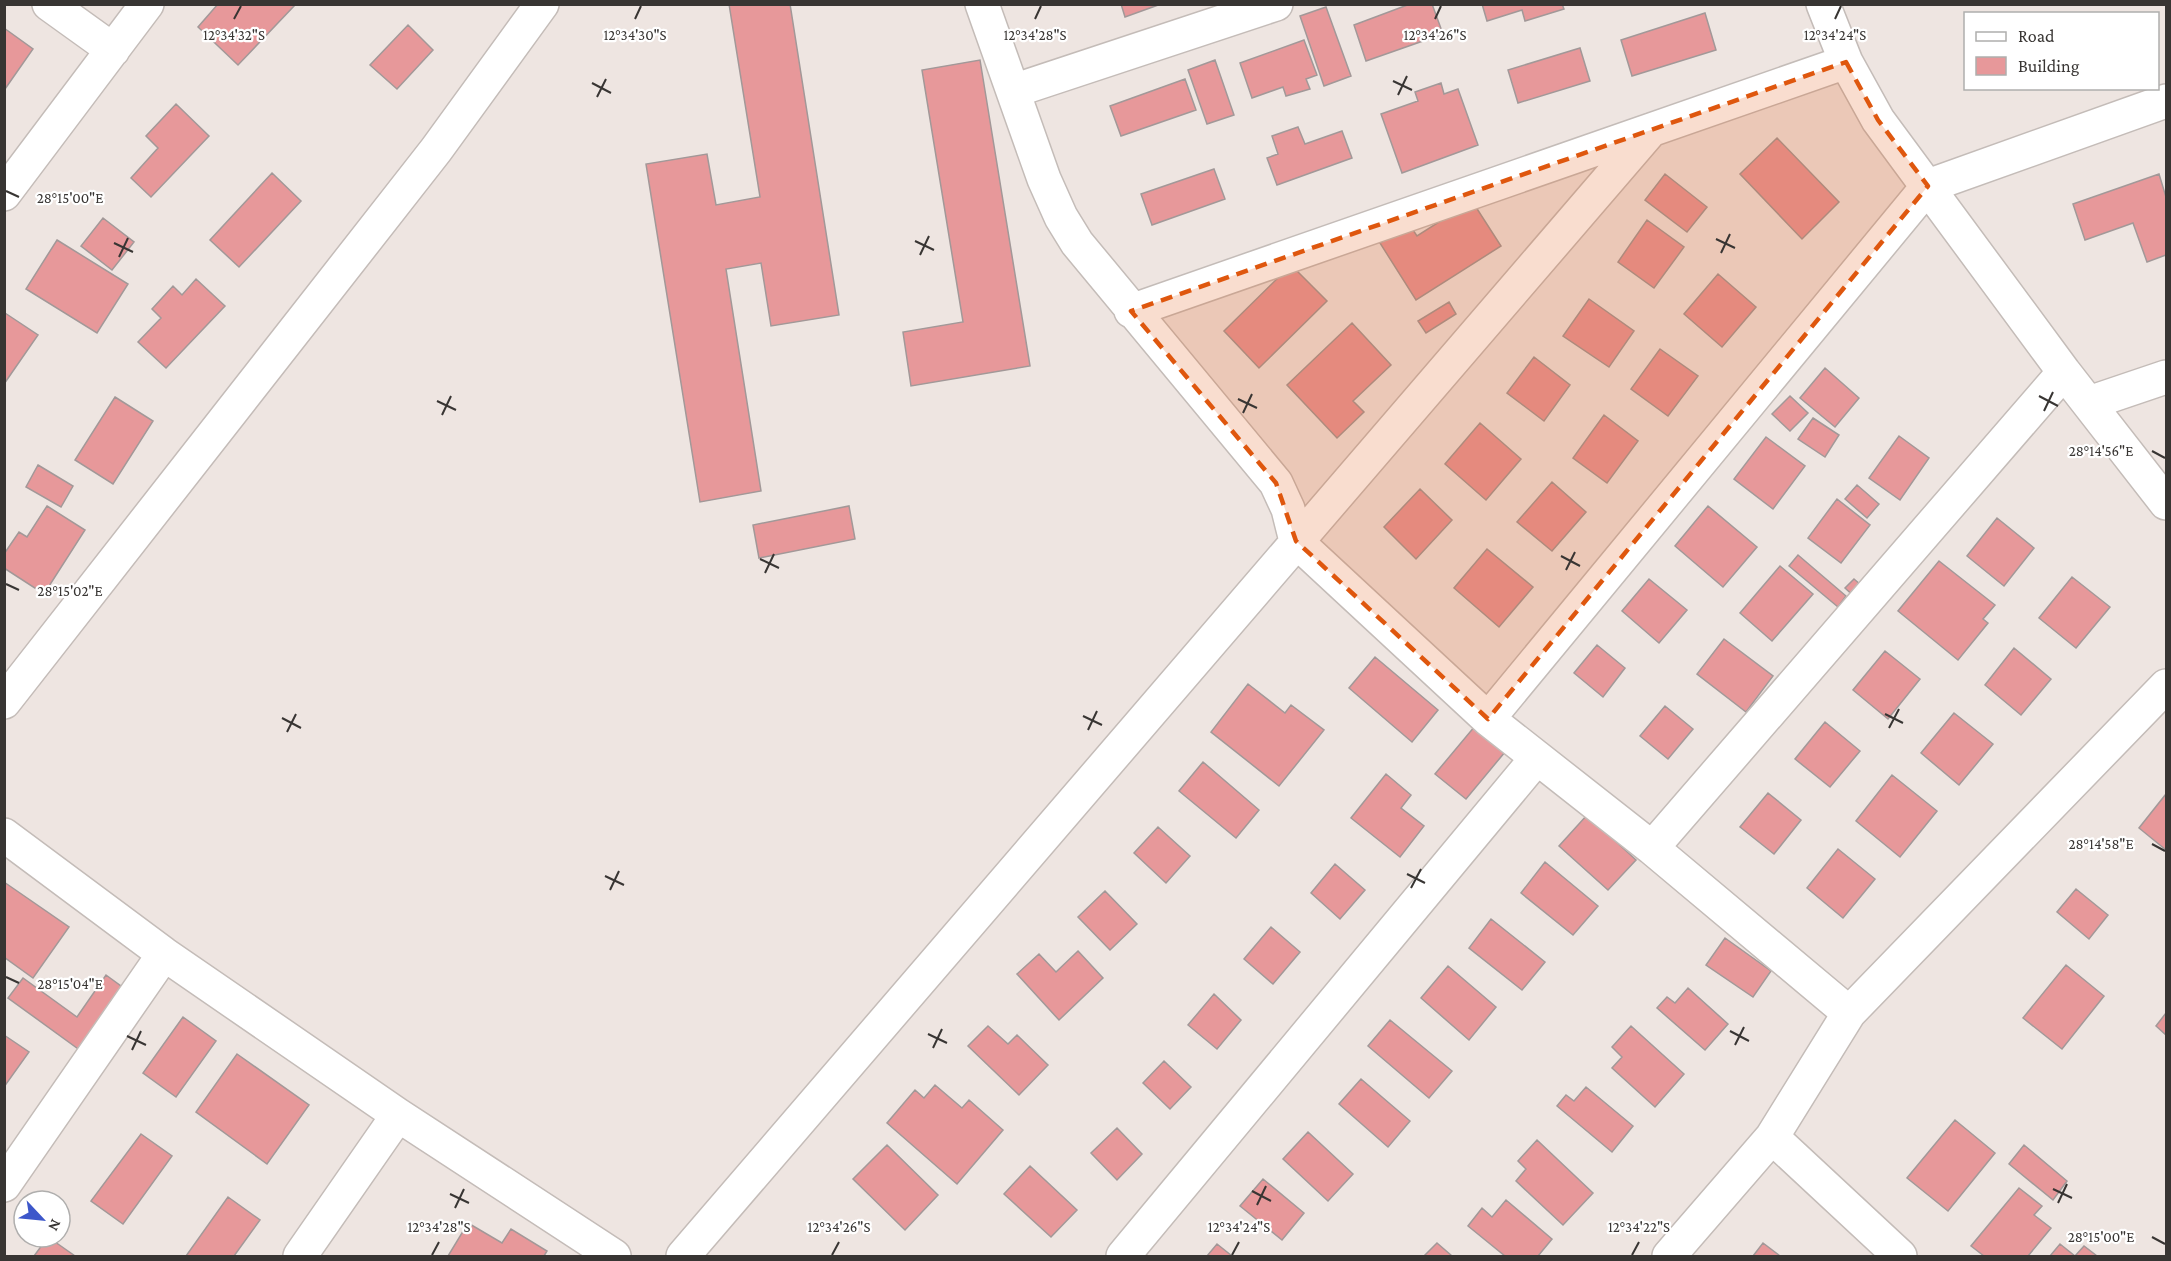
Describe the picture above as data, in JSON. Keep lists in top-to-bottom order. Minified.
{"legend":["Road","Building"],"north":"bottom right","coordinates":["12°34'32\"S","12°34'30\"S","12°34'28\"S","12°34'26\"S","12°34'24\"S","28°15'00\"E","28°14'56\"E","28°15'02\"E","28°14'58\"E","28°15'04\"E","12°34'22\"S"]}
